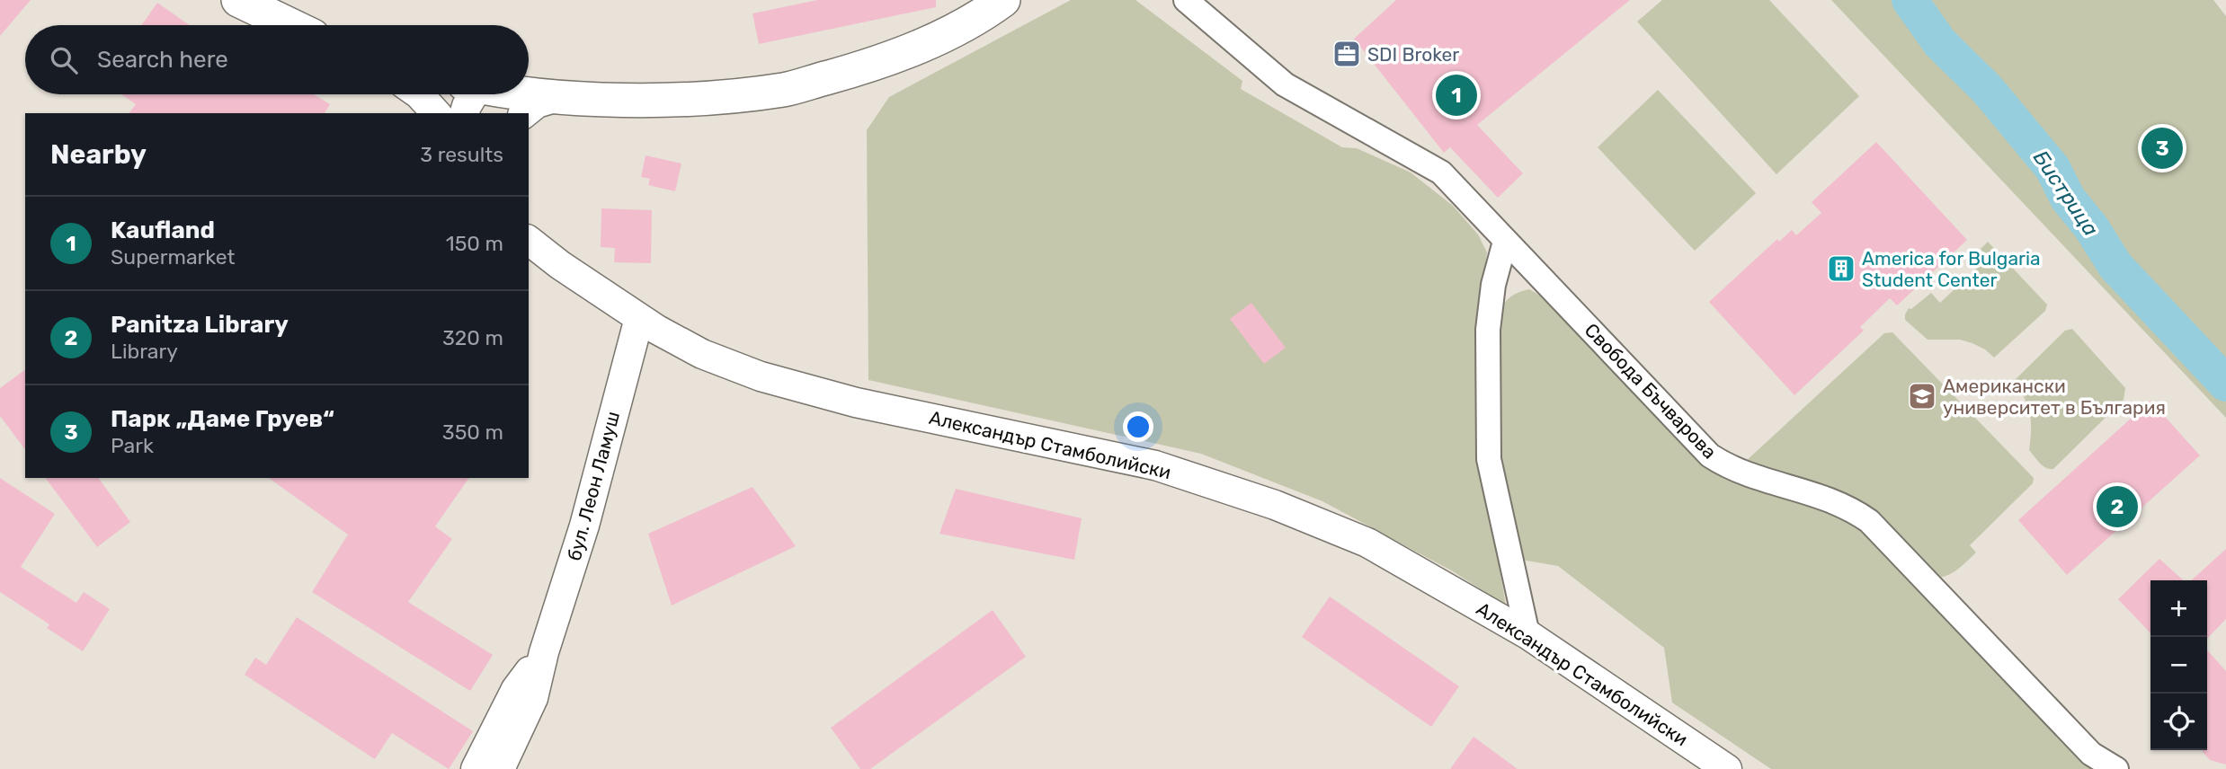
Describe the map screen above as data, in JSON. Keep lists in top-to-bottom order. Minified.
{"streets":{"street":["Свобода Бъчварова","Александър Стамболийски","бул. Леон Ламуш"]},"crossings":[["Александър Стамболийски","бул. Леон Ламуш"]],"water":["Бистрица"],"places":{"office":["SDI Broker"],"building":["America for Bulgaria Student Center"],"school or university":["Американски университет в България"]},"page":{"search":"Search here","pins":["1","3","2"],"heading":["Nearby","3 results"],"list":[{"mark":"1","name":"Kaufland","note":"Supermarket","value":"150 m"},{"mark":"2","name":"Panitza Library","note":"Library","value":"320 m"},{"mark":"3","name":"Парк „Даме Груев“","note":"Park","value":"350 m"}],"map_buttons":["+","−"]}}
